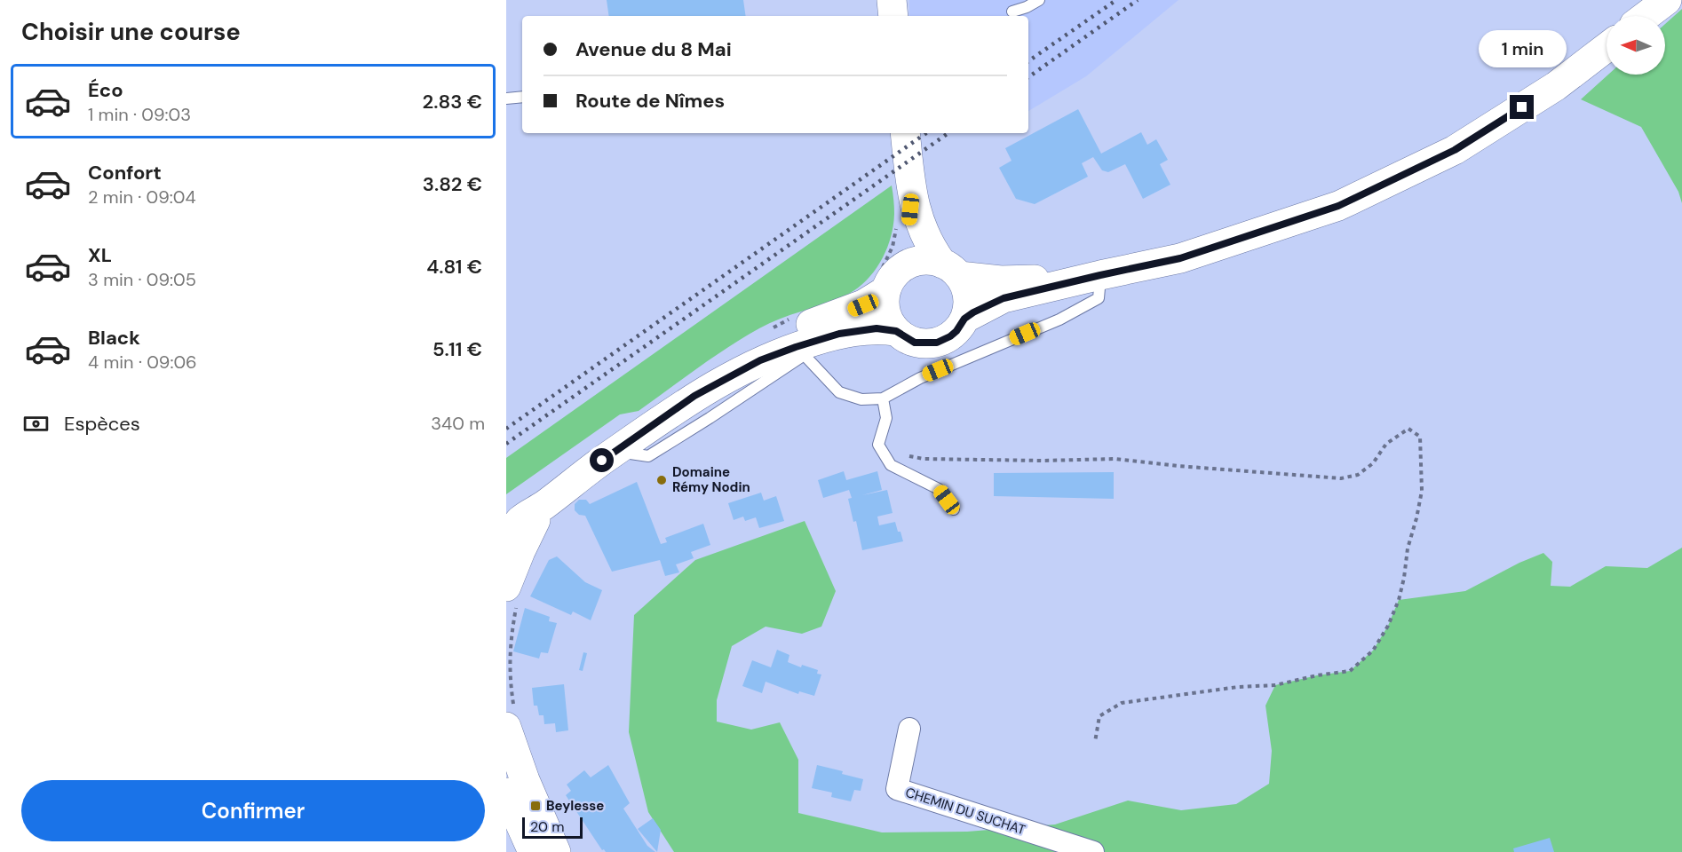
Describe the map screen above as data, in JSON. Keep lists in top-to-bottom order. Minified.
{"streets":{"street":["CHEMIN DU SUCHAT"]},"places":{"other":["Domaine Rémy Nodin"],"transit":["Beylesse"]},"scale_bar":"20 m","north":"left","page":{"heading":"Choisir une course","banner":["Avenue du 8 Mai","Route de Nîmes"],"bubble":"1 min","list":[{"name":"Éco","note":"1 min · 09:03","value":"2.83 €"},{"name":"Confort","note":"2 min · 09:04","value":"3.82 €"},{"name":"XL","note":"3 min · 09:05","value":"4.81 €"},{"name":"Black","note":"4 min · 09:06","value":"5.11 €"}],"pay":["Espèces","340 m"],"buttons":"Confirmer","scale":"20 m"}}
